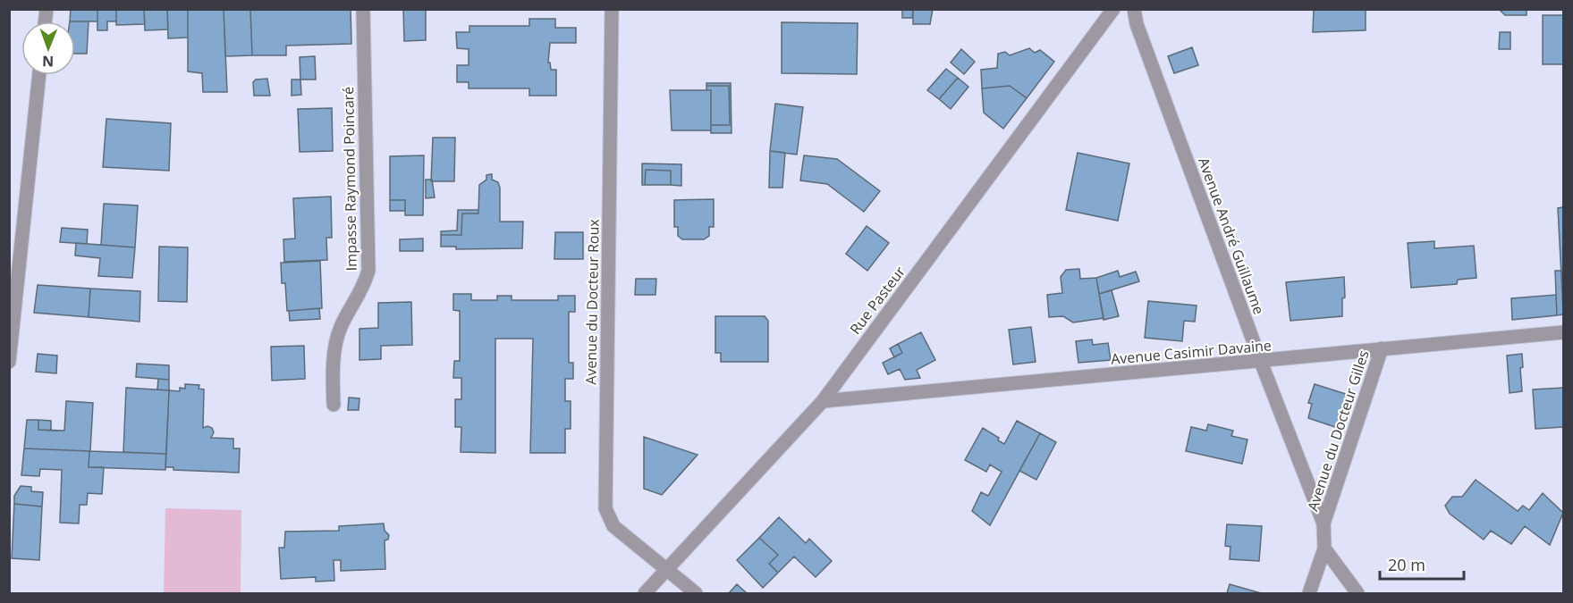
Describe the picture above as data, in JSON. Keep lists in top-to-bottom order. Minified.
{"streets":{"street":["Impasse Raymond Poincaré","Avenue André Guillaume","Rue Pasteur","Avenue du Docteur Roux","Avenue Casimir Davaine","Avenue du Docteur Gilles"]},"crossings":[["Avenue André Guillaume","Avenue Casimir Davaine"],["Avenue André Guillaume","Avenue du Docteur Gilles"],["Rue Pasteur","Avenue du Docteur Roux"],["Rue Pasteur","Avenue Casimir Davaine"],["Avenue Casimir Davaine","Avenue du Docteur Gilles"]],"scale_bar":"20 m","north":"bottom"}
